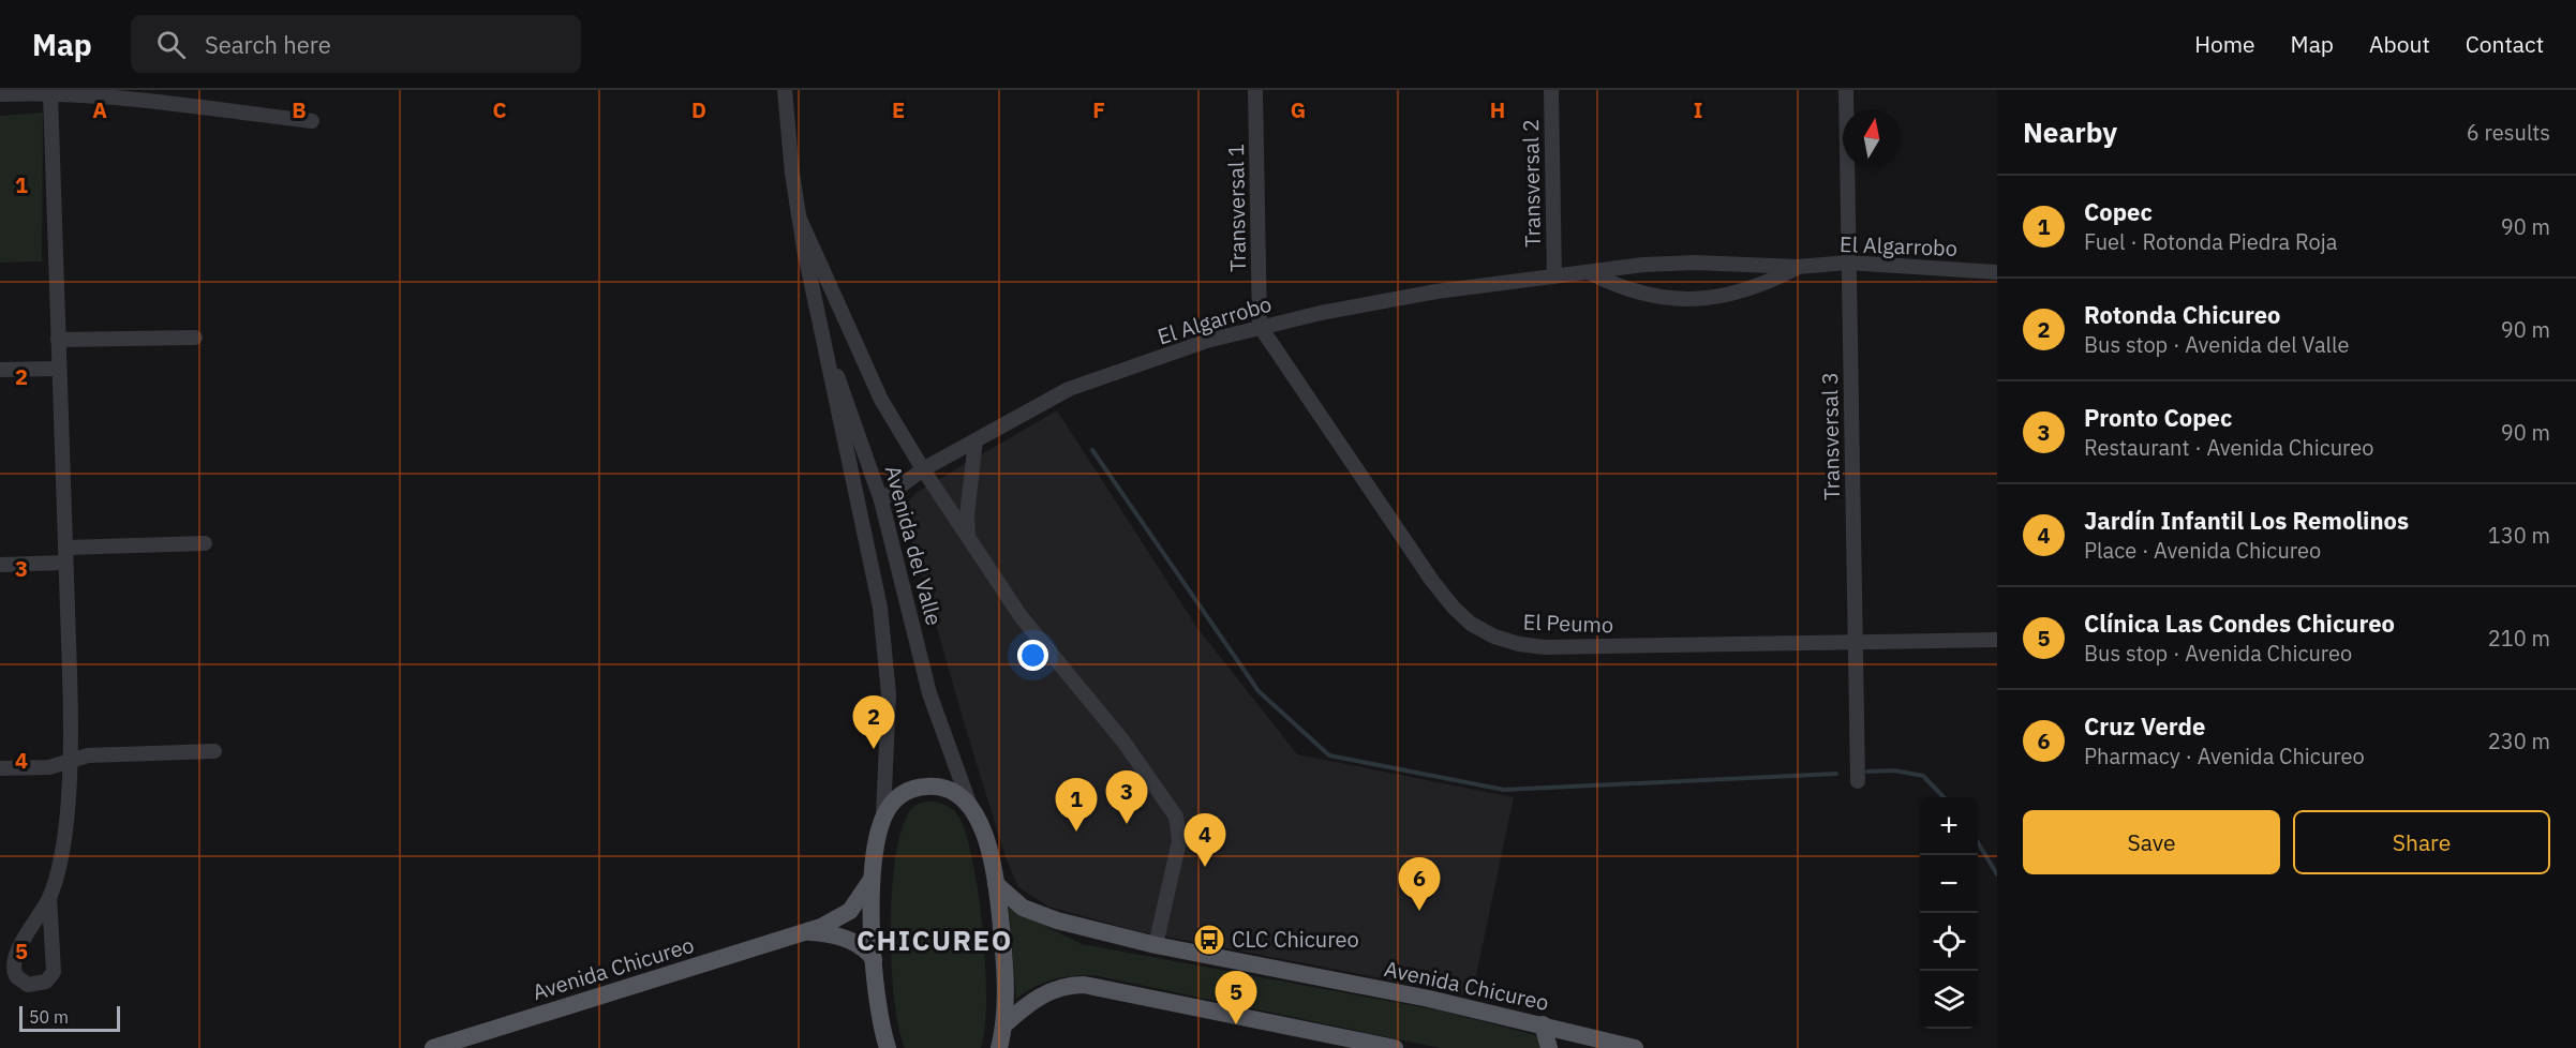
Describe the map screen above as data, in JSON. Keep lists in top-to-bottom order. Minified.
{"streets":{"main road":["Avenida Chicureo"],"street":["Transversal 2","Transversal 1","El Algarrobo","Transversal 3","Avenida del Valle","El Peumo"]},"crossings":[["Transversal 2","El Algarrobo"],["Transversal 1","El Algarrobo"],["Transversal 1","El Peumo"],["El Algarrobo","Transversal 3"],["El Algarrobo","Avenida del Valle"],["El Algarrobo","El Peumo"],["Transversal 3","El Peumo"]],"districts":["CHICUREO"],"places":{"bus stop":["CLC Chicureo"]},"scale_bar":"50 m","north":"top","page":{"header":"Map","search":"Search here","nav":["Home","Map","About","Contact"],"heading":["Nearby","6 results"],"list":[{"mark":"1","name":"Copec","note":"Fuel · Rotonda Piedra Roja","value":"90 m"},{"mark":"2","name":"Rotonda Chicureo","note":"Bus stop · Avenida del Valle","value":"90 m"},{"mark":"3","name":"Pronto Copec","note":"Restaurant · Avenida Chicureo","value":"90 m"},{"mark":"4","name":"Jardín Infantil Los Remolinos","note":"Place · Avenida Chicureo","value":"130 m"},{"mark":"5","name":"Clínica Las Condes Chicureo","note":"Bus stop · Avenida Chicureo","value":"210 m"},{"mark":"6","name":"Cruz Verde","note":"Pharmacy · Avenida Chicureo","value":"230 m"}],"pins":["2","3","1","4","6","5"],"buttons":["Save","Share"],"map_buttons":["+","−"],"scale":"50 m"},"grid":{"columns":["A","B","C","D","E","F","G","H","I"],"rows":["1","2","3","4","5"]}}
